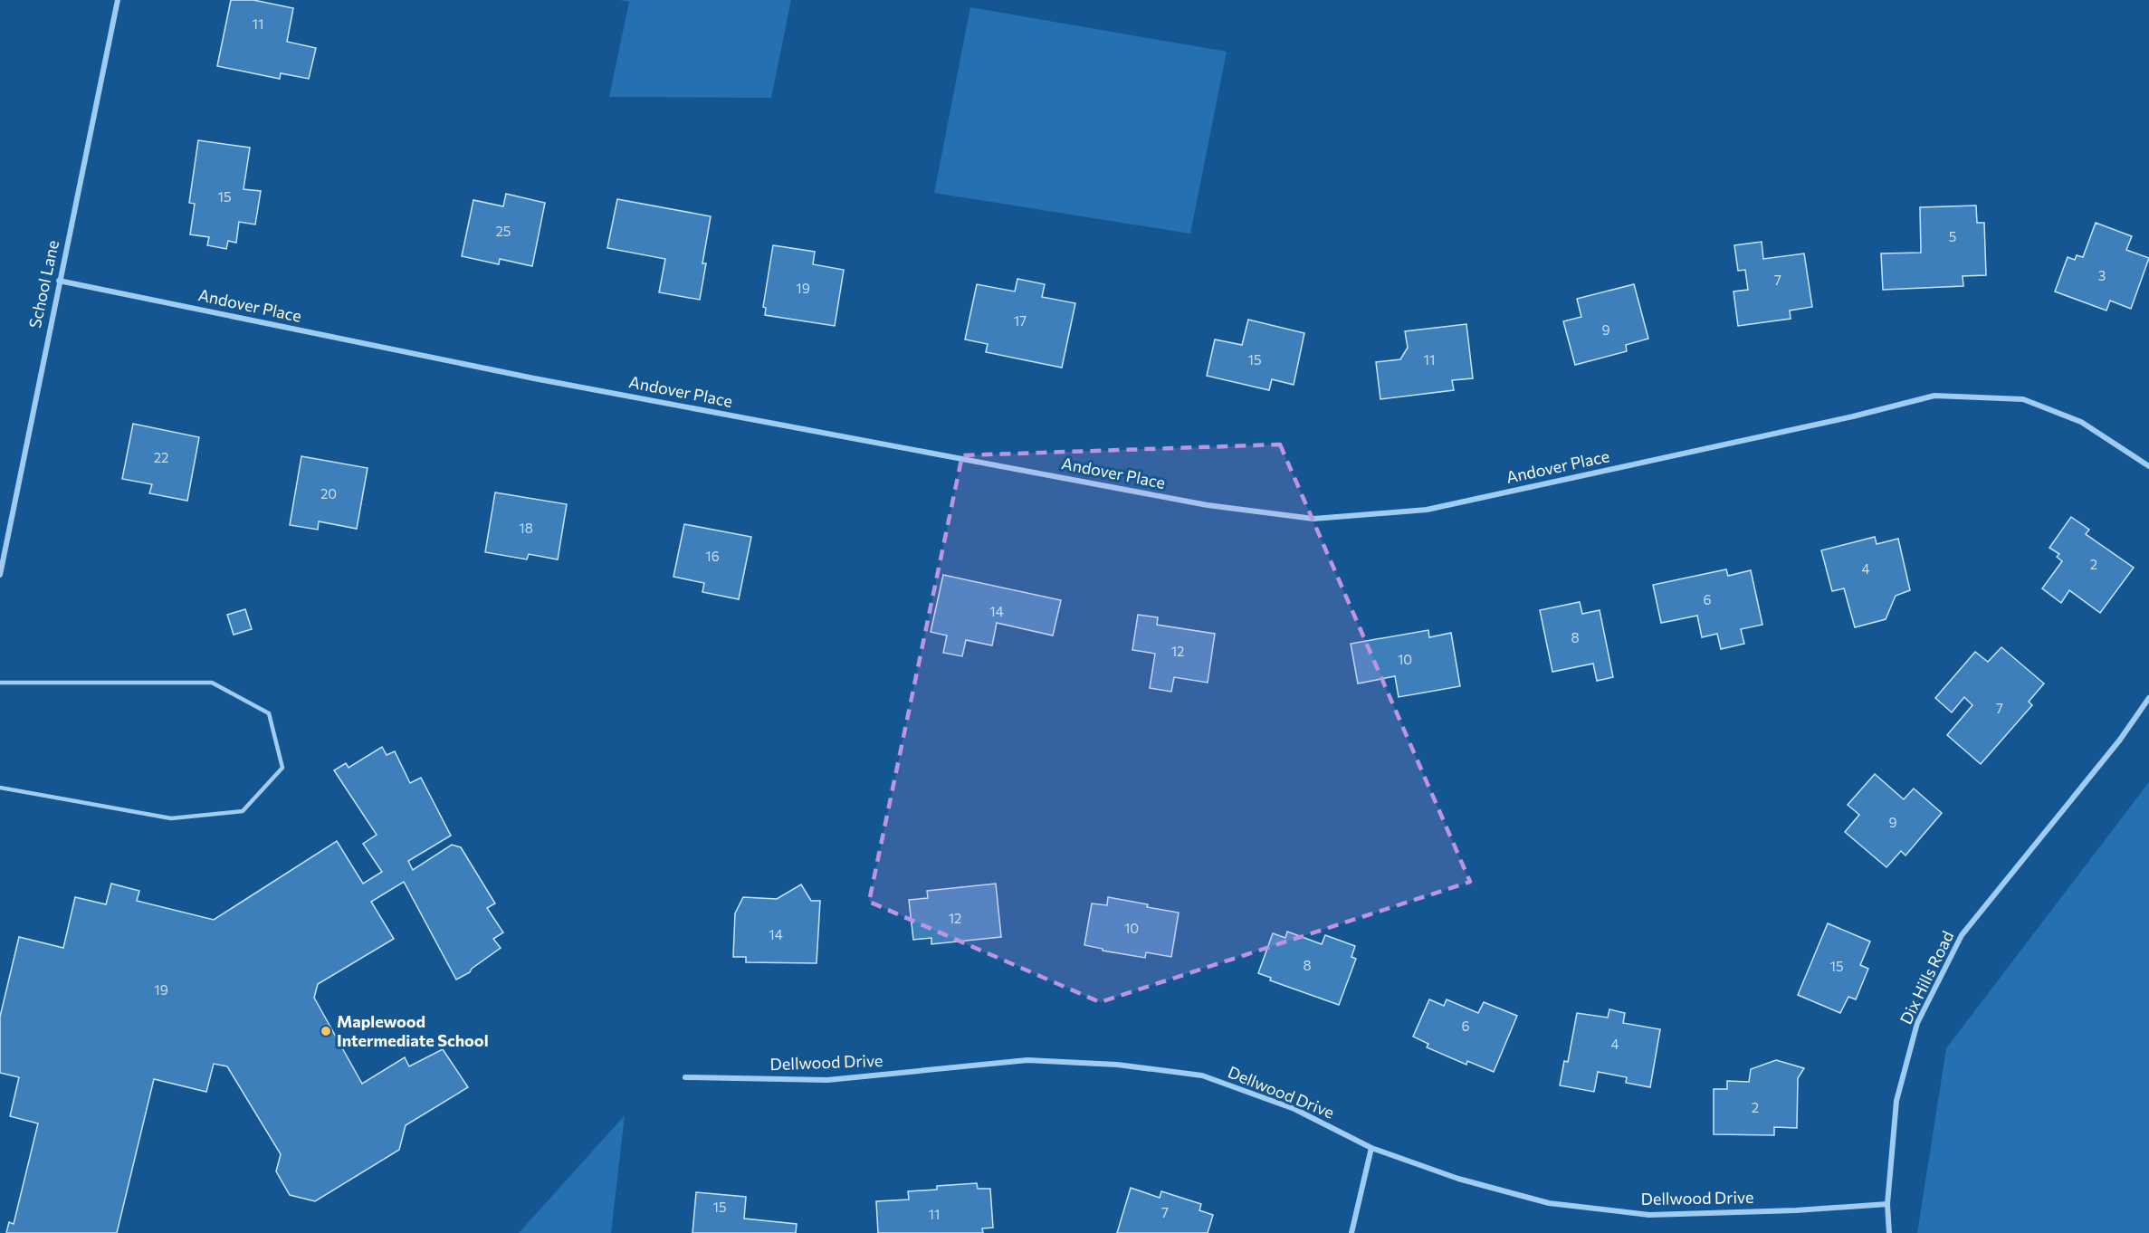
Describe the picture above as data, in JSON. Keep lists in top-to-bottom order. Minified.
{"streets":{"street":["School Lane","Andover Place","Dix Hills Road","Dellwood Drive"]},"crossings":[["School Lane","Andover Place"],["Dix Hills Road","Dellwood Drive"]],"places":["Maplewood Intermediate School"],"house_numbers":["11","15","25","5","3","7","19","17","9","15","11","22","20","18","16","2","4","6","14","8","12","10","7","9","12","10","14","8","15","19","6","4","2","15","7","11"]}
